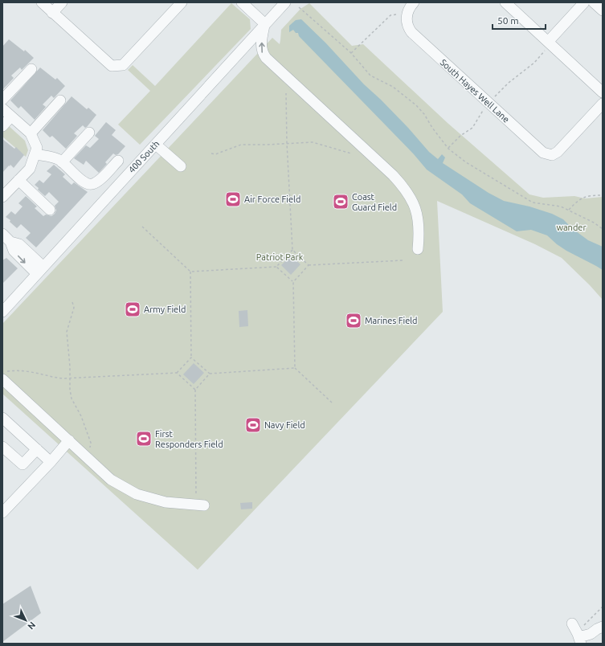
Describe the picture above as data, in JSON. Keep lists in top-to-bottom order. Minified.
{"streets":{"street":["South Hayes Well Lane","400 South"]},"parks":["wander","Patriot Park"],"places":{"sports":["Air Force Field","Coast Guard Field","Army Field","Marines Field","Navy Field","First Responders Field"]},"scale_bar":"50 m","north":"bottom right"}
